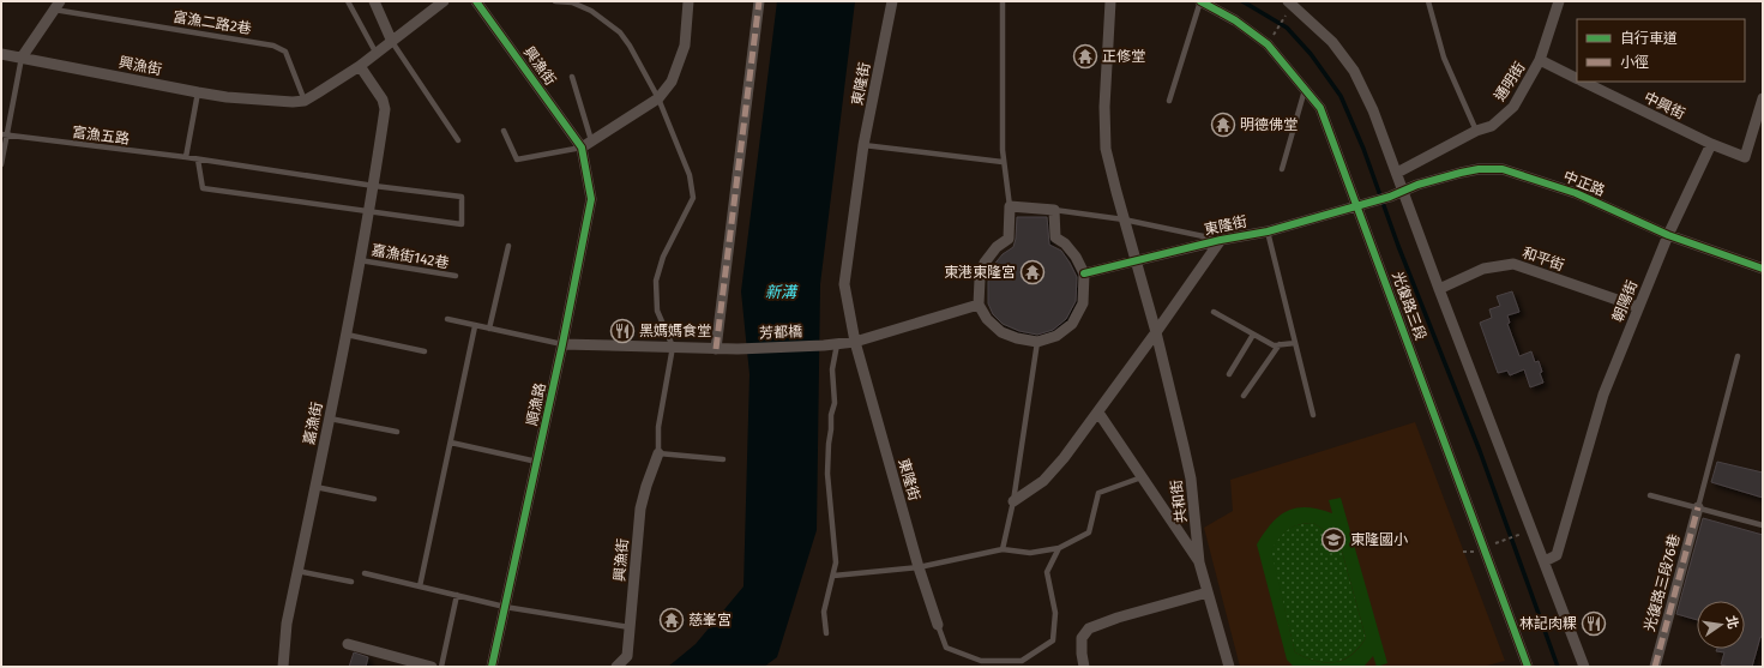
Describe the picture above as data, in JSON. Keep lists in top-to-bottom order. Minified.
{"streets":{"street":["興漁街","通明街","東隆街","中興街","中正路","和平街","朝陽街","光復路三段","芳都橋","順漁路","嘉漁街","共和街","光復路三段76巷"],"lane":["富漁二路2巷","富漁五路","嘉漁街142巷"]},"crossings":[["富漁二路2巷","興漁街"],["興漁街","順漁路"],["通明街","中興街"],["東隆街","中正路"],["東隆街","光復路三段"],["東隆街","芳都橋"],["東隆街","共和街"],["中興街","朝陽街"],["富漁五路","嘉漁街"],["中正路","朝陽街"],["嘉漁街142巷","嘉漁街"],["和平街","朝陽街"]],"water":["新溝"],"places":{"temple":["正修堂","明德佛堂","東港東隆宮","慈峯宮"],"restaurant":["黑媽媽食堂","林記肉粿"],"school or university":["東隆國小"]},"legend":["自行車道","小徑"],"north":"right"}
